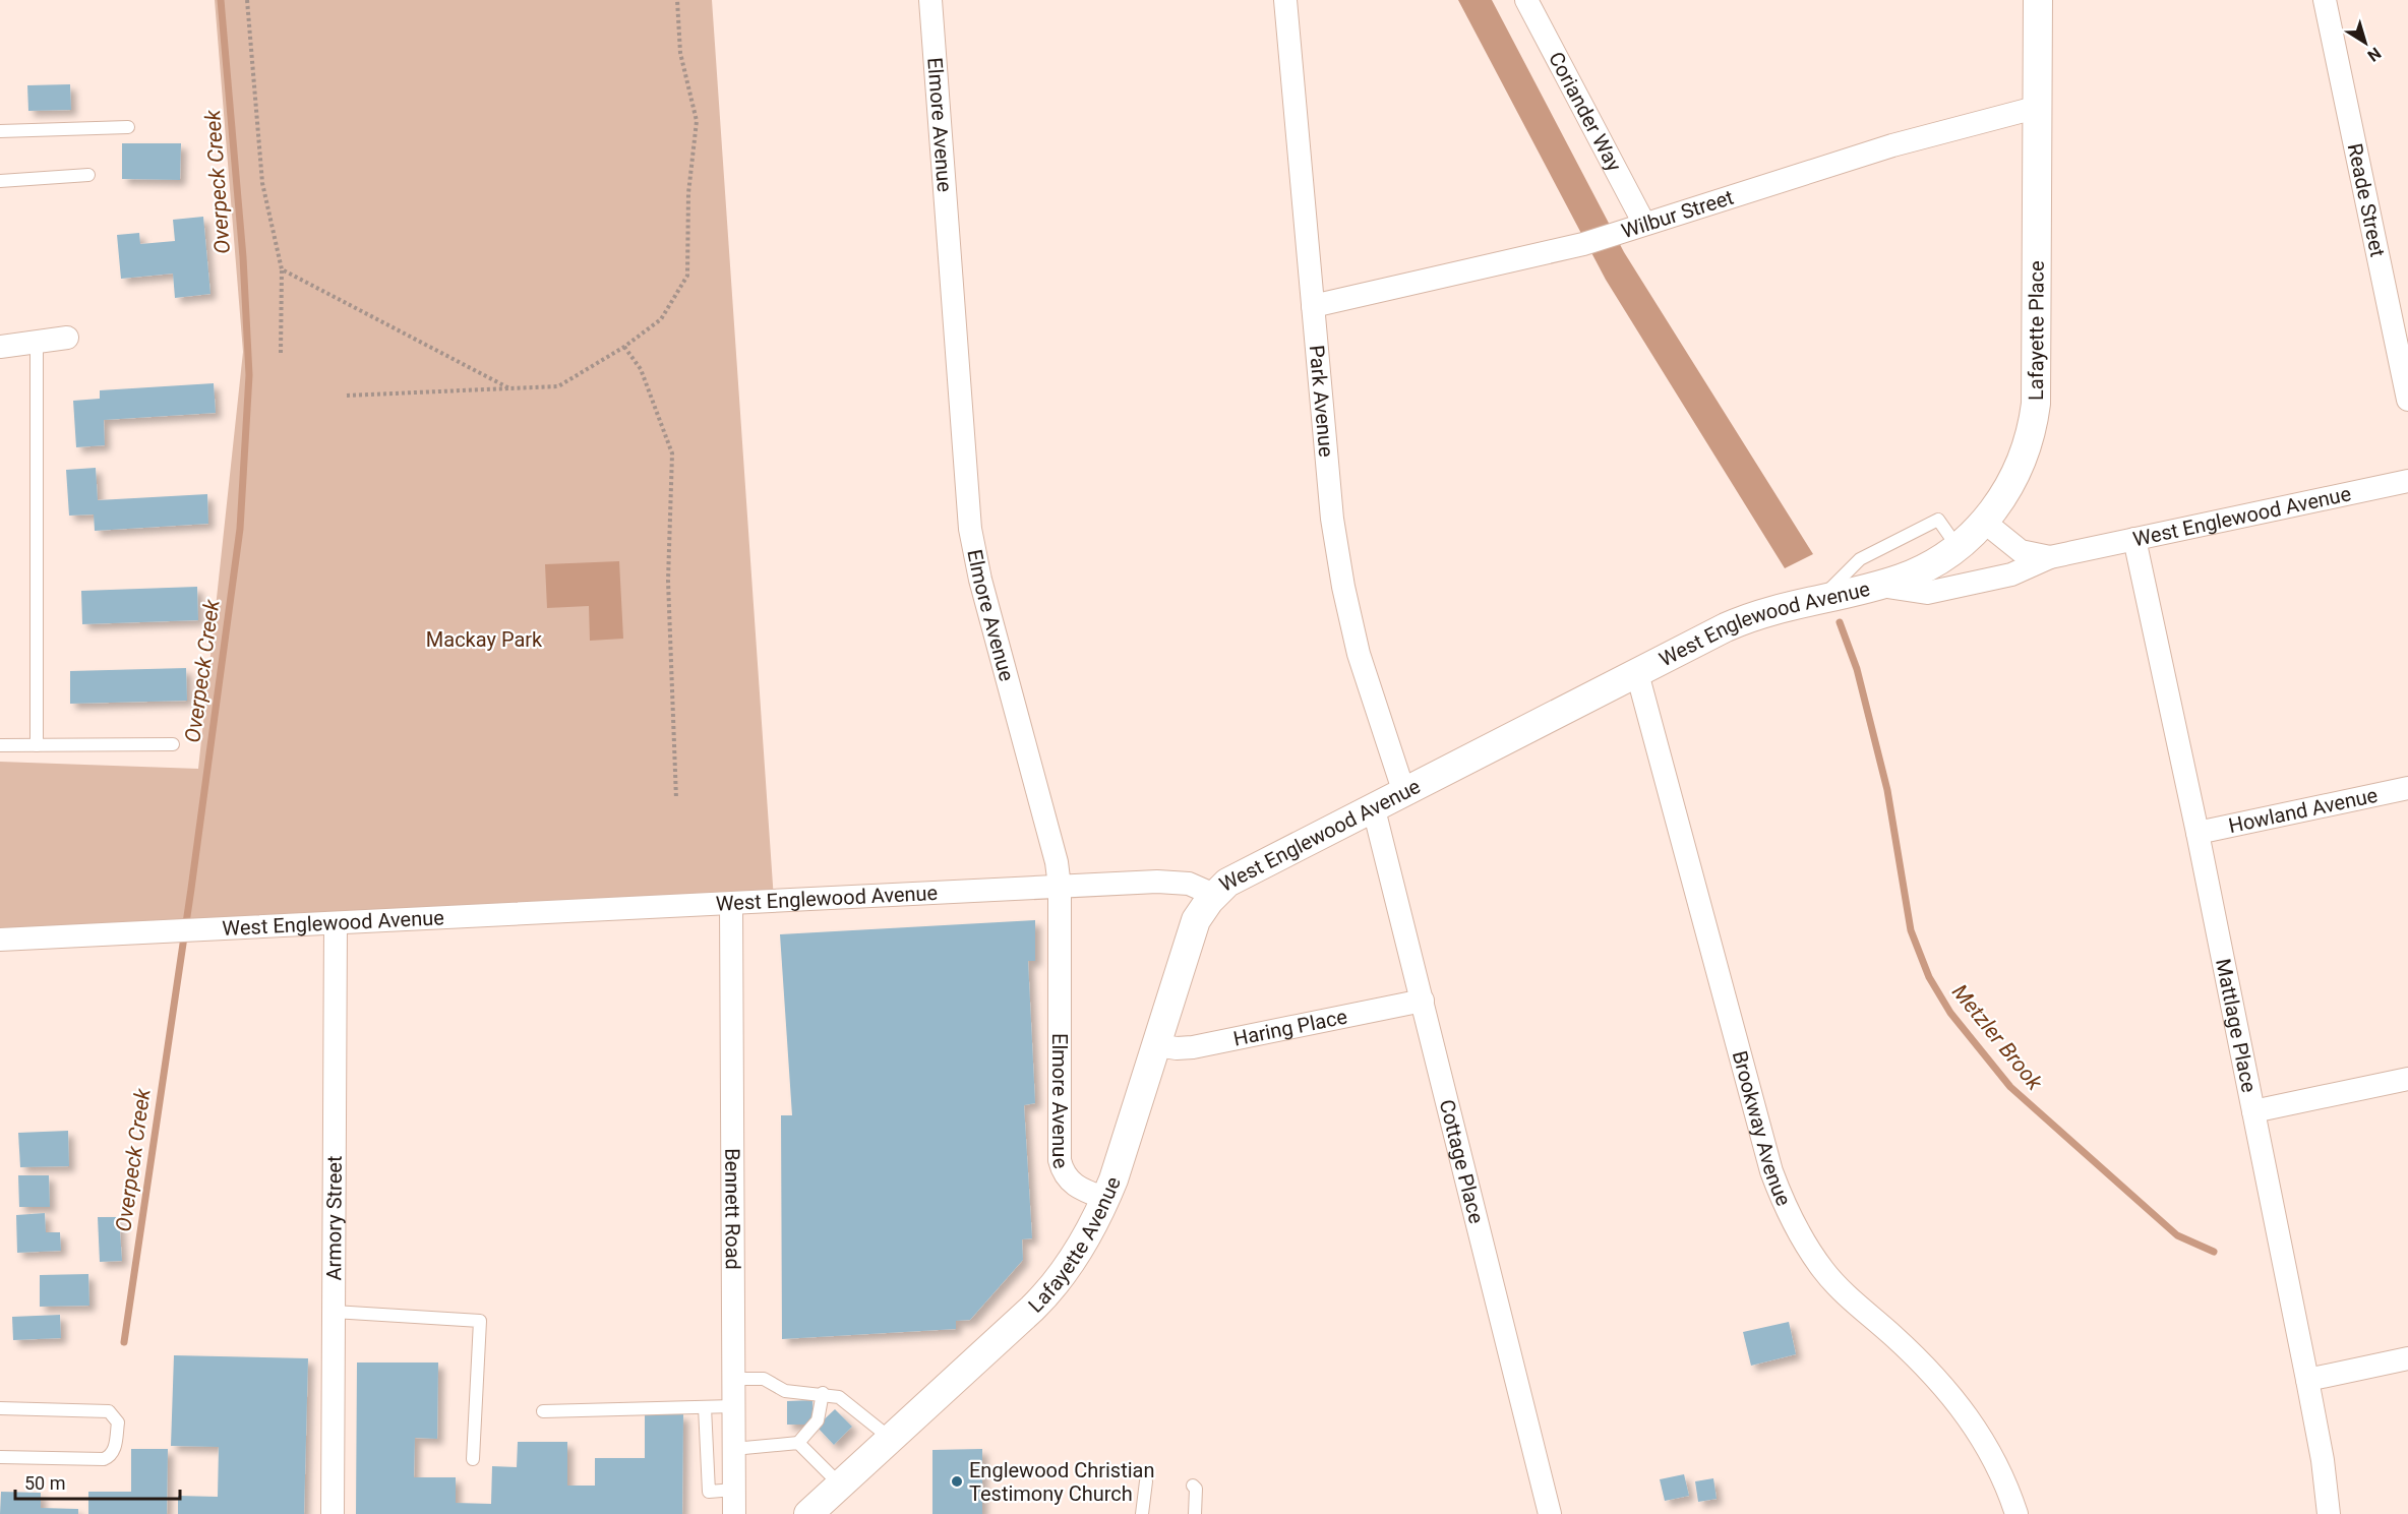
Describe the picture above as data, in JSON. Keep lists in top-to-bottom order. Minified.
{"streets":{"street":["Coriander Way","Elmore Avenue","Reade Street","Wilbur Street","Lafayette Place","Park Avenue","West Englewood Avenue","Howland Avenue","Mattlage Place","Haring Place","Brookway Avenue","Cottage Place","Bennett Road","Armory Street","Lafayette Avenue"]},"crossings":[["Coriander Way","Wilbur Street"],["Elmore Avenue","West Englewood Avenue"],["Elmore Avenue","Lafayette Avenue"],["Wilbur Street","Lafayette Place"],["Wilbur Street","Park Avenue"],["Lafayette Place","West Englewood Avenue"],["Park Avenue","West Englewood Avenue"],["West Englewood Avenue","Mattlage Place"],["West Englewood Avenue","Brookway Avenue"],["West Englewood Avenue","Cottage Place"],["West Englewood Avenue","Bennett Road"],["West Englewood Avenue","Armory Street"],["West Englewood Avenue","Lafayette Avenue"],["Howland Avenue","Mattlage Place"],["Haring Place","Cottage Place"],["Haring Place","Lafayette Avenue"]],"water":["Overpeck Creek","Metzler Brook"],"parks":["Mackay Park"],"places":["Englewood Christian Testimony Church"],"scale_bar":"50 m","north":"bottom right"}
